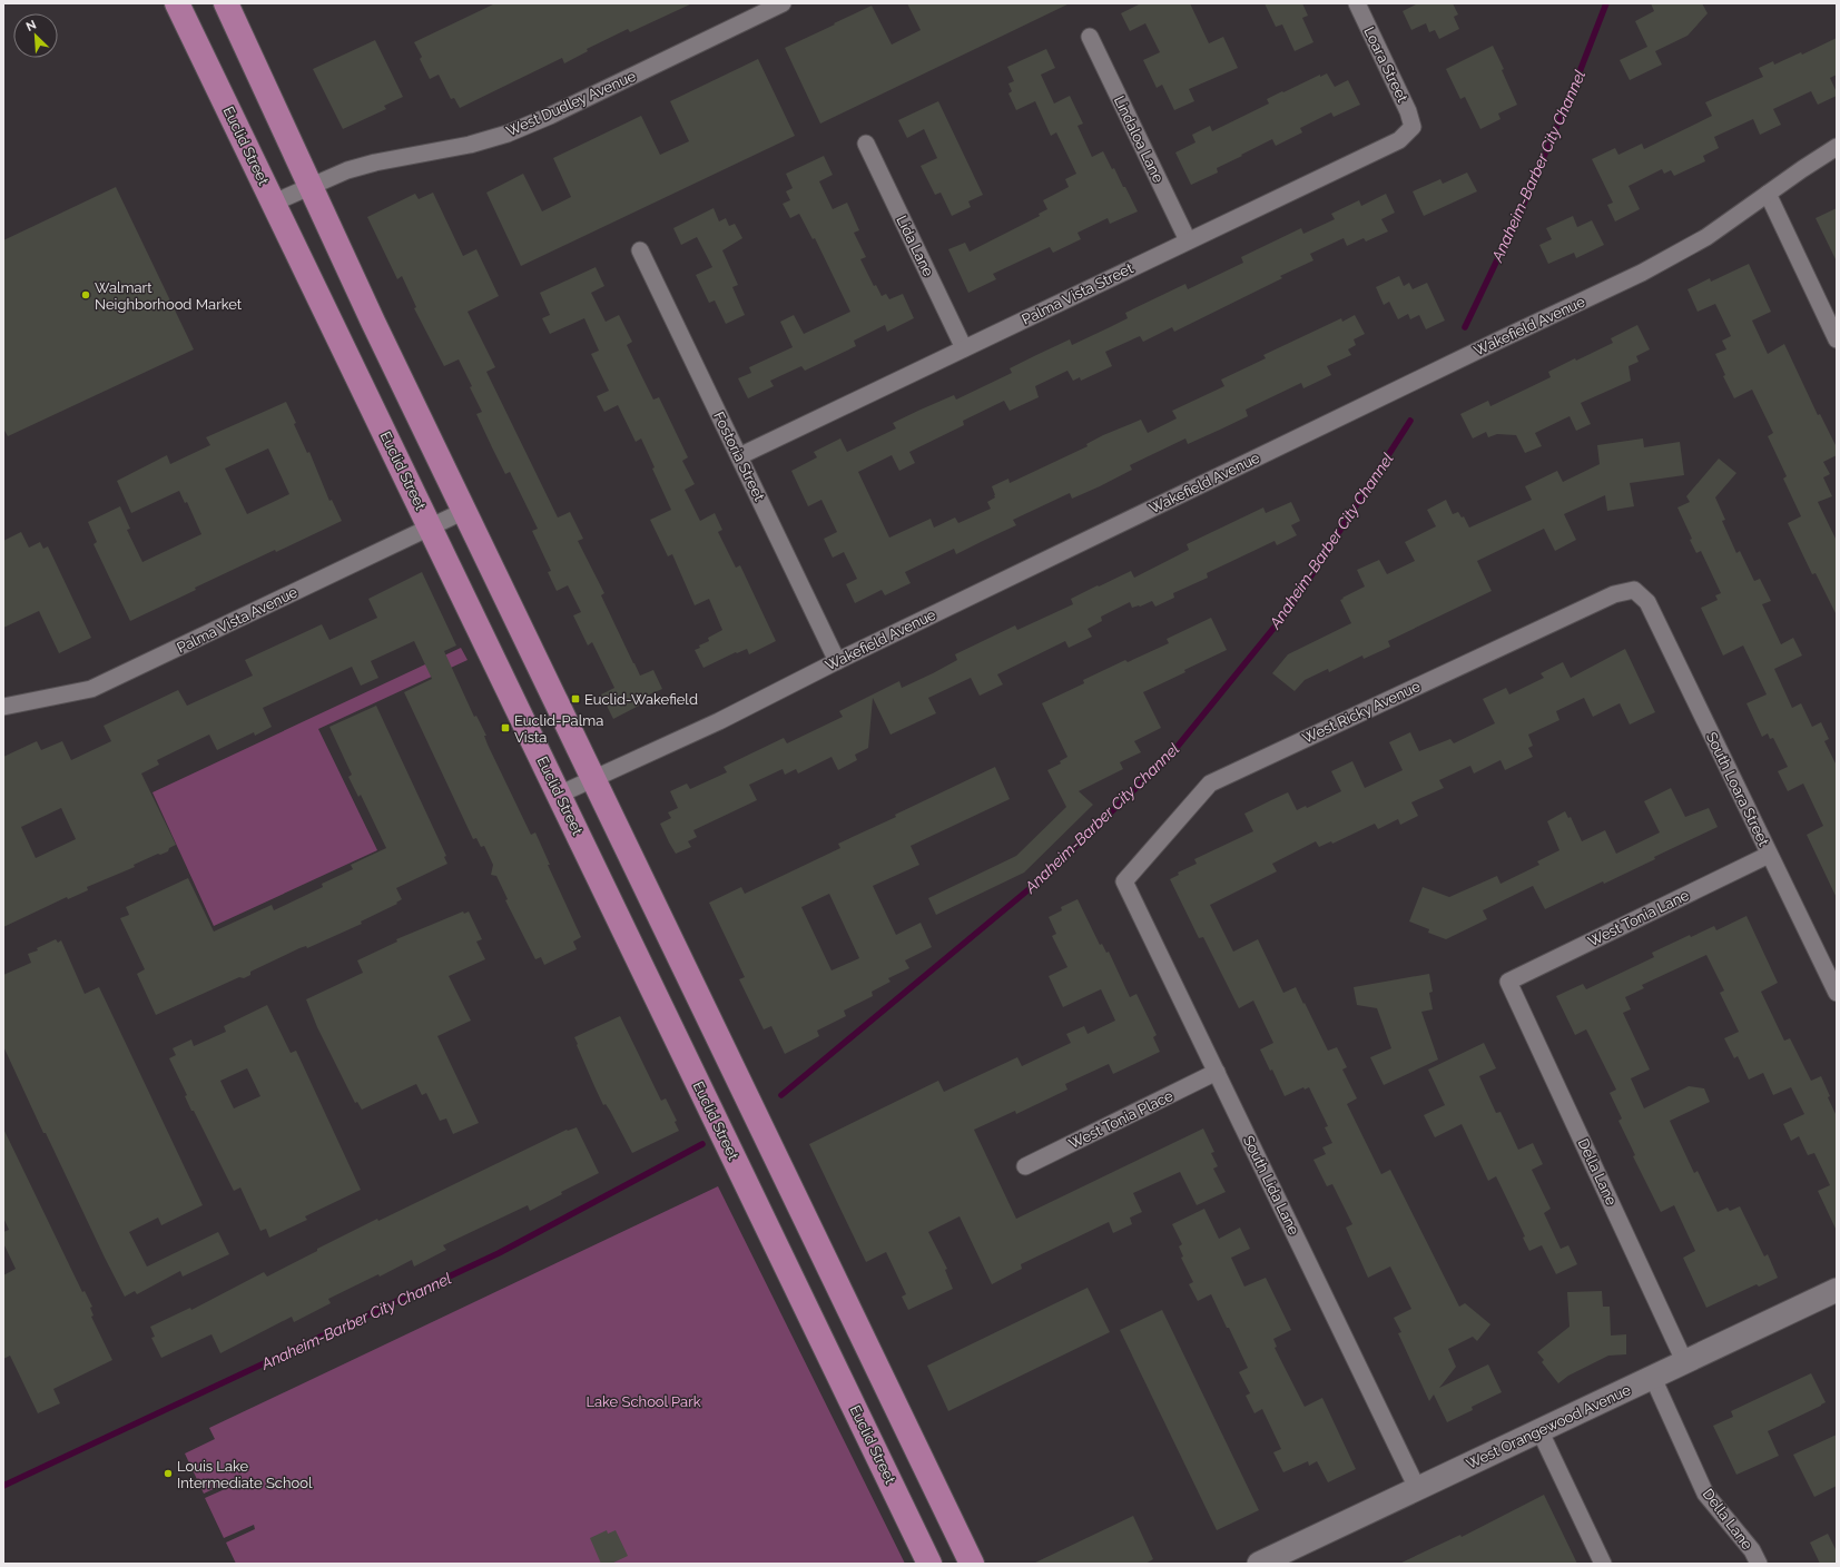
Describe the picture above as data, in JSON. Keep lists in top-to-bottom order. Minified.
{"streets":{"main road":["Euclid Street","West Orangewood Avenue"],"street":["Loara Street","West Dudley Avenue","Lindaloa Lane","Lida Lane","Palma Vista Street","Wakefield Avenue","Fostoria Street","Palma Vista Avenue","West Ricky Avenue","South Loara Street","West Tonia Lane","West Tonia Place","Della Lane","South Lida Lane"]},"crossings":[["Loara Street","Palma Vista Street"],["West Dudley Avenue","Euclid Street"],["Lindaloa Lane","Palma Vista Street"],["Euclid Street","Wakefield Avenue"],["Euclid Street","Palma Vista Avenue"],["Lida Lane","Palma Vista Street"],["Palma Vista Street","Fostoria Street"],["Wakefield Avenue","Fostoria Street"],["West Ricky Avenue","South Loara Street"],["West Ricky Avenue","South Lida Lane"],["South Loara Street","West Tonia Lane"],["West Tonia Lane","Della Lane"],["West Tonia Place","South Lida Lane"],["Della Lane","West Orangewood Avenue"],["South Lida Lane","West Orangewood Avenue"]],"water":["Anaheim-Barber City Channel"],"parks":["Lake School Park"],"places":{"other":["Walmart Neighborhood Market","Louis Lake Intermediate School"],"transit":["Euclid-Wakefield","Euclid-Palma Vista"]},"north":"top left"}
